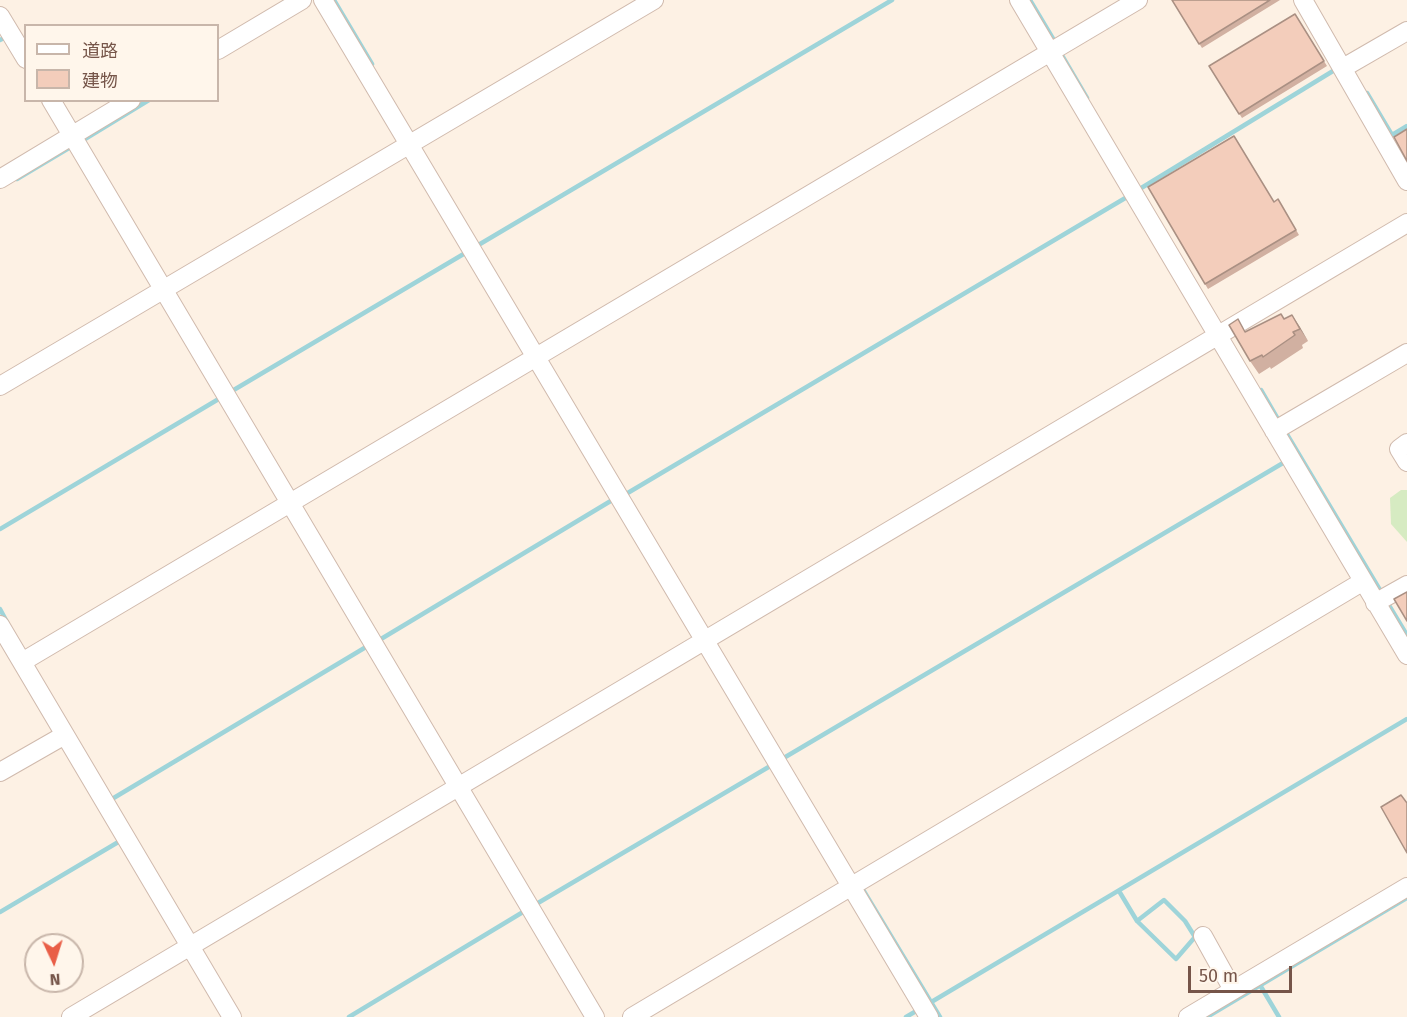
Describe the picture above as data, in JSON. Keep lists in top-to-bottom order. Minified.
{"legend":["道路","建物"],"scale_bar":"50 m","north":"bottom"}
